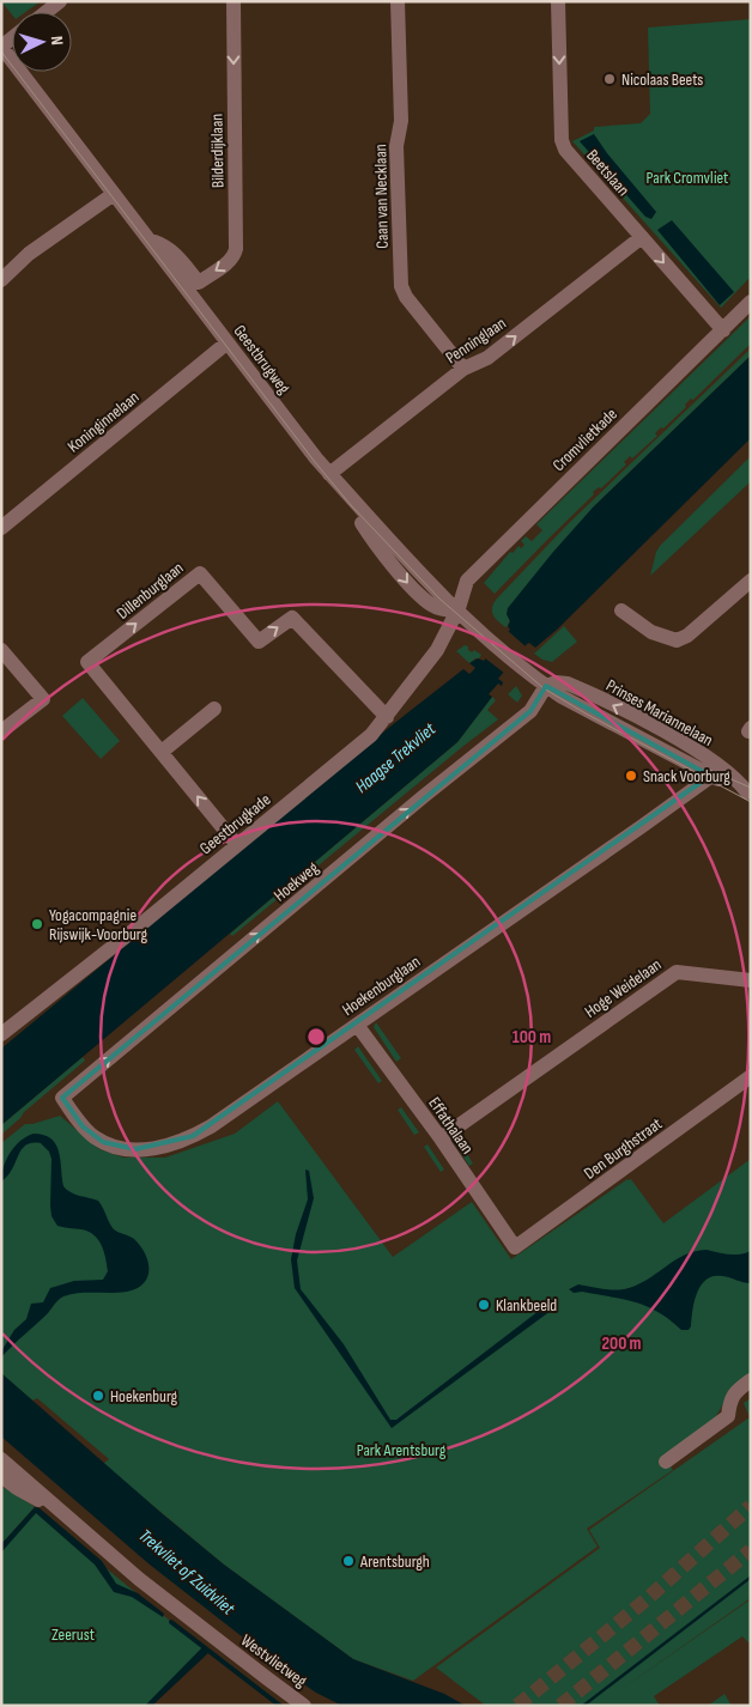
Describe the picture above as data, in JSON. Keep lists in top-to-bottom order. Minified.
{"streets":{"street":["Bilderdijklaan","Beetslaan","Caan van Necklaan","Penninglaan","Geestbrugweg","Koninginnelaan","Cromvlietkade","Dillenburglaan","Prinses Mariannelaan","Geestbrugkade","Hoekweg","Hoekenburglaan","Hoge Weidelaan","Effathalaan","Den Burghstraat","Westvlietweg"]},"crossings":[["Bilderdijklaan","Geestbrugweg"],["Beetslaan","Penninglaan"],["Beetslaan","Cromvlietkade"],["Caan van Necklaan","Penninglaan"],["Penninglaan","Geestbrugweg"],["Geestbrugweg","Koninginnelaan"],["Geestbrugweg","Cromvlietkade"],["Geestbrugweg","Prinses Mariannelaan"],["Geestbrugweg","Geestbrugkade"],["Cromvlietkade","Geestbrugkade"],["Dillenburglaan","Geestbrugkade"],["Prinses Mariannelaan","Hoekweg"],["Prinses Mariannelaan","Hoekenburglaan"],["Hoekweg","Hoekenburglaan"],["Hoekenburglaan","Effathalaan"],["Hoge Weidelaan","Effathalaan"],["Effathalaan","Den Burghstraat"]],"one_way":["Bilderdijklaan","Beetslaan","Penninglaan","Hoekweg"],"water":["Haagse Trekvliet","Trekvliet of Zuidvliet"],"parks":["Park Cromvliet","Park Arentsburg","Zeerust"],"places":["Nicolaas Beets","Snack Voorburg","Yogacompagnie Rijswijk-Voorburg","Klankbeeld","Hoekenburg","Arentsburgh"],"north":"right","rings":["100 m","200 m"]}
